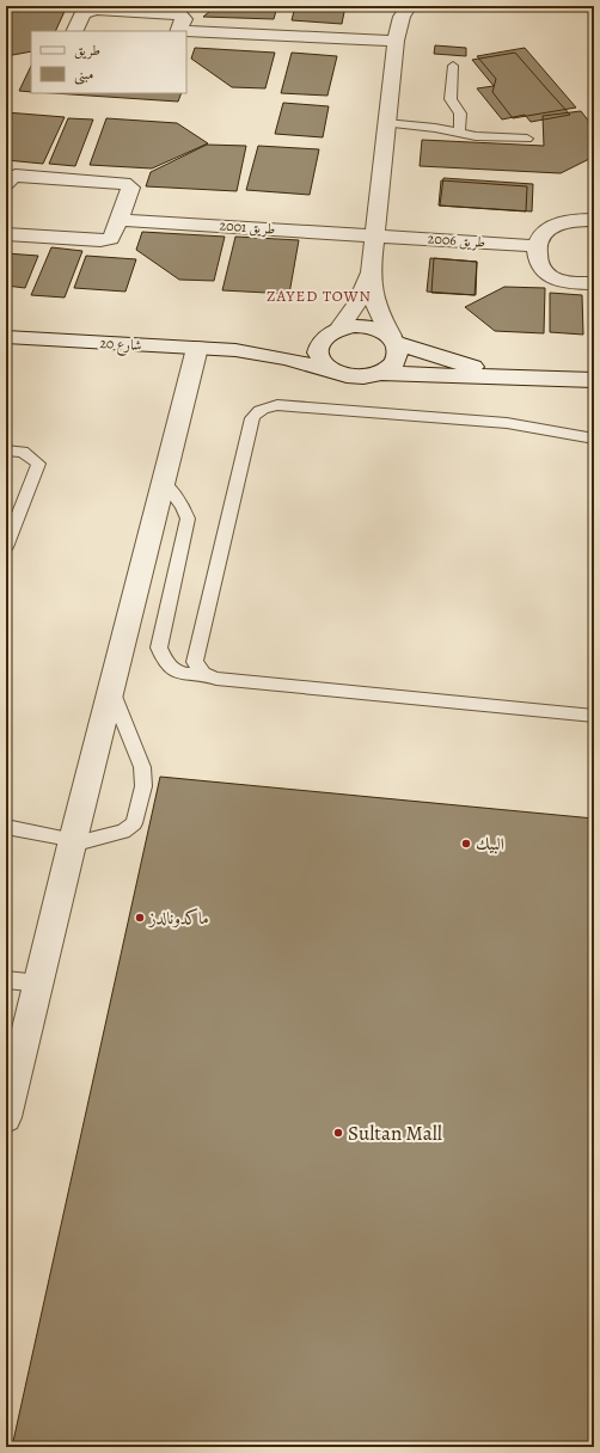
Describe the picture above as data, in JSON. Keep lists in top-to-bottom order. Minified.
{"streets":{"street":["طريق 2001","طريق 2006","شارع 20"]},"crossings":[["طريق 2001","طريق 2006"]],"districts":["ZAYED TOWN"],"places":["البيك","ماكدونالدز","Sultan Mall"],"legend":["طريق","مبنى"]}
